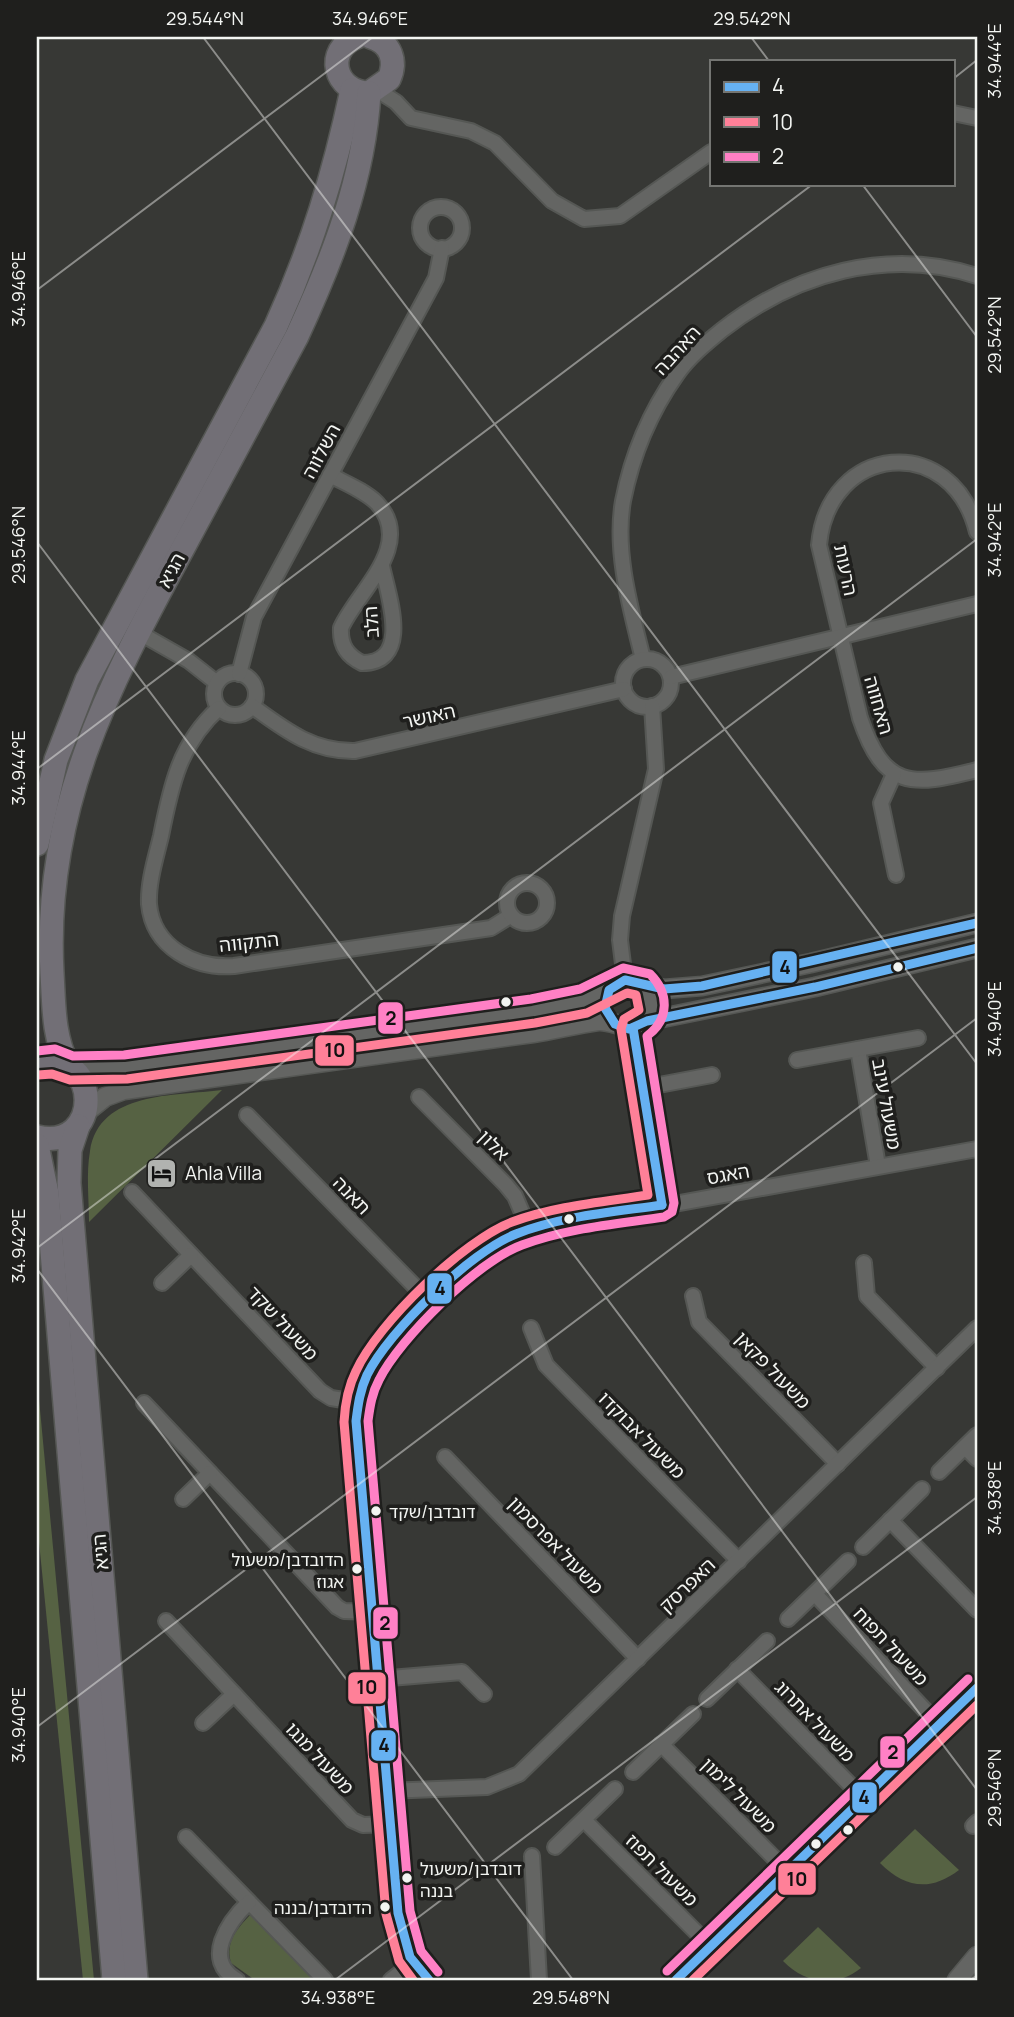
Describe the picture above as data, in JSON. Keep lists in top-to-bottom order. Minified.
{"streets":{"highway":["הגיא"],"street":["האהבה","השלווה","הרעות","הלב","האחווה","האושר","התקווה","משעול עינב","אלון","האגס","תאנה","משעול שקד","משעול פקאן","משעול אבוקדו","משעול אפרסמון","האפרסק","משעול תפוח","משעול אתרוג","משעול מנגו","משעול לימון","משעול תפוז"]},"crossings":[["האהבה","האושר"],["השלווה","הלב"],["השלווה","האושר"],["השלווה","התקווה"],["הרעות","האחווה"],["האושר","התקווה"],["משעול עינב","האגס"],["אלון","האגס"],["האגס","תאנה"],["האגס","משעול שקד"],["משעול פקאן","האפרסק"],["משעול אבוקדו","האפרסק"],["משעול אפרסמון","האפרסק"]],"places":{"hotel":["Ahla Villa"],"other":["דובדבן/שקד","הדובדבן/משעול אגוז","דובדבן/משעול בננה","הדובדבן/בננה"]},"lines":["transit line 4","transit line 2","transit line 10"],"legend":["4","10","2"],"coordinates":["29.544°N","34.946°E","29.542°N","34.944°E","34.942°E","29.546°N","34.940°E","34.938°E","29.548°N"]}
